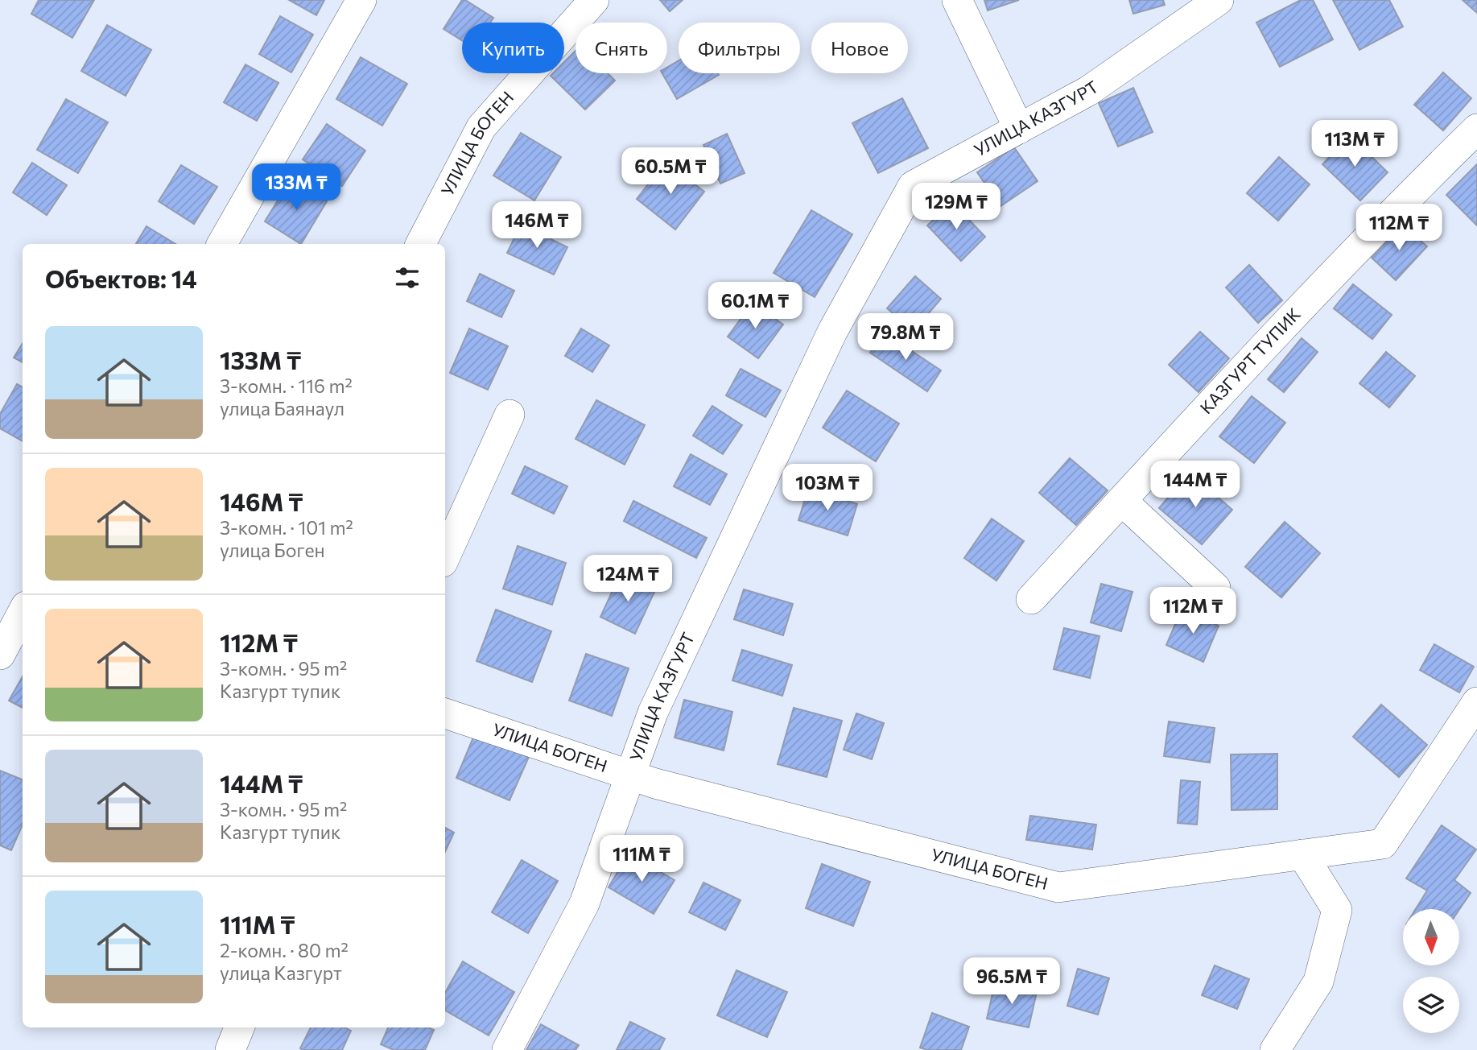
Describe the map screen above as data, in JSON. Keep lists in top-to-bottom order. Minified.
{"streets":{"street":["УЛИЦА КАЗГУРТ","УЛИЦА БОГЕН","КАЗГУРТ ТУПИК"]},"crossings":[["УЛИЦА КАЗГУРТ","УЛИЦА БОГЕН"]],"north":"bottom","page":{"chip":["Купить","Снять","Фильтры","Новое"],"price":["113M ₸","60.5M ₸","133M ₸","129M ₸","146M ₸","112M ₸","60.1M ₸","79.8M ₸","144M ₸","103M ₸","124M ₸","112M ₸","111M ₸","96.5M ₸"],"heading":"Объектов: 14","list":[{"name":"133M ₸","note":"3-комн. · 116 m² · улица Баянаул"},{"name":"146M ₸","note":"3-комн. · 101 m² · улица Боген"},{"name":"112M ₸","note":"3-комн. · 95 m² · Казгурт тупик"},{"name":"144M ₸","note":"3-комн. · 95 m² · Казгурт тупик"},{"name":"111M ₸","note":"2-комн. · 80 m² · улица Казгурт"}]}}
